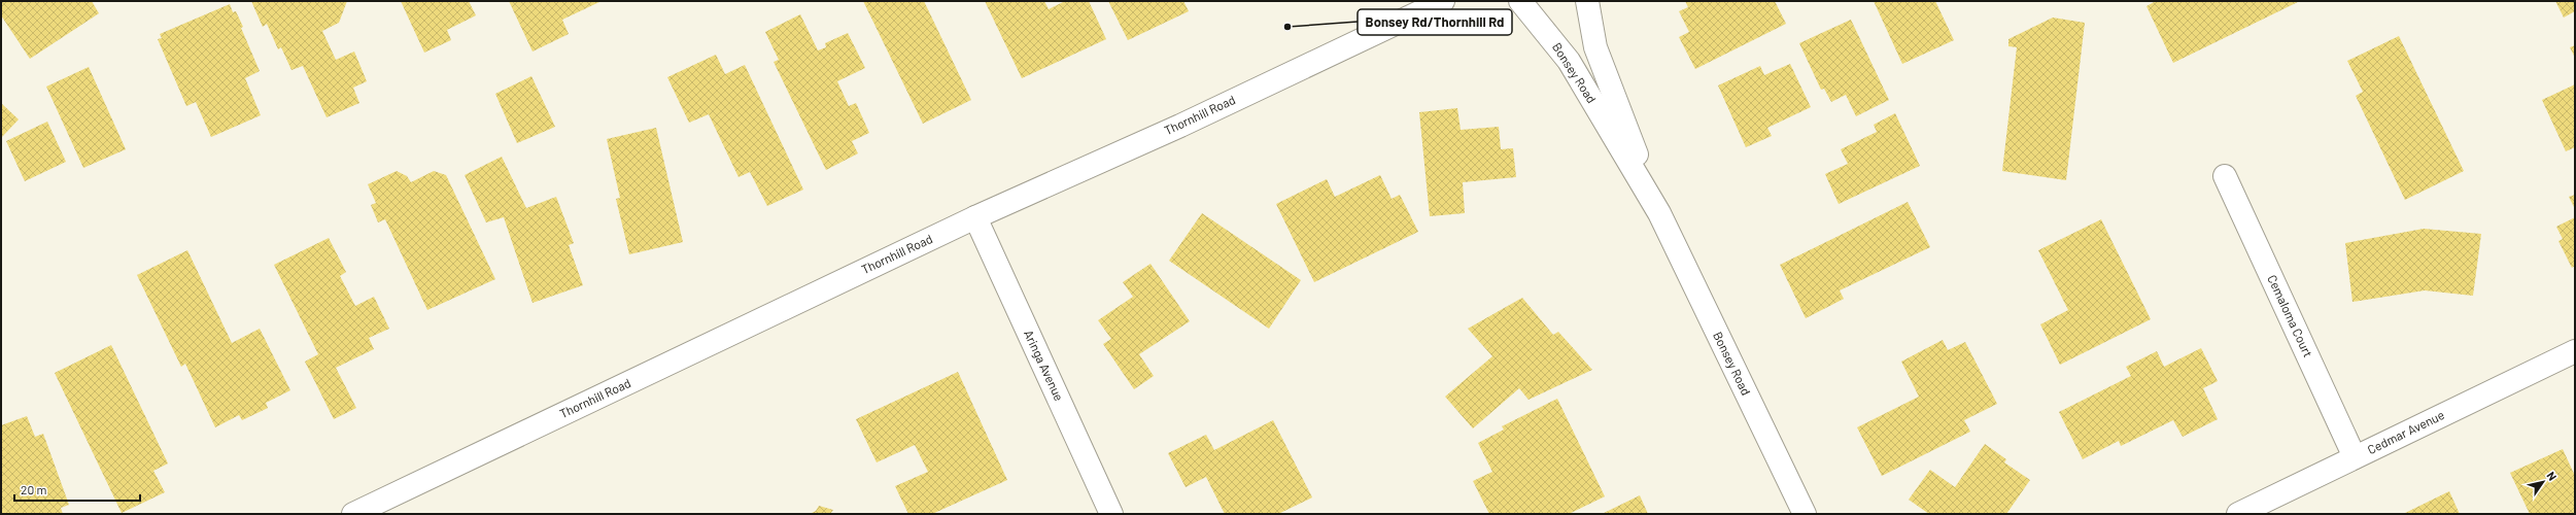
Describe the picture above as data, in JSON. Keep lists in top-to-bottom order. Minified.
{"streets":{"street":["Bonsey Road","Thornhill Road","Cemaloma Court","Aringa Avenue","Cedmar Avenue"]},"crossings":[["Thornhill Road","Aringa Avenue"],["Cemaloma Court","Cedmar Avenue"]],"places":["Bonsey Rd/Thornhill Rd"],"scale_bar":"20 m","north":"top right"}
